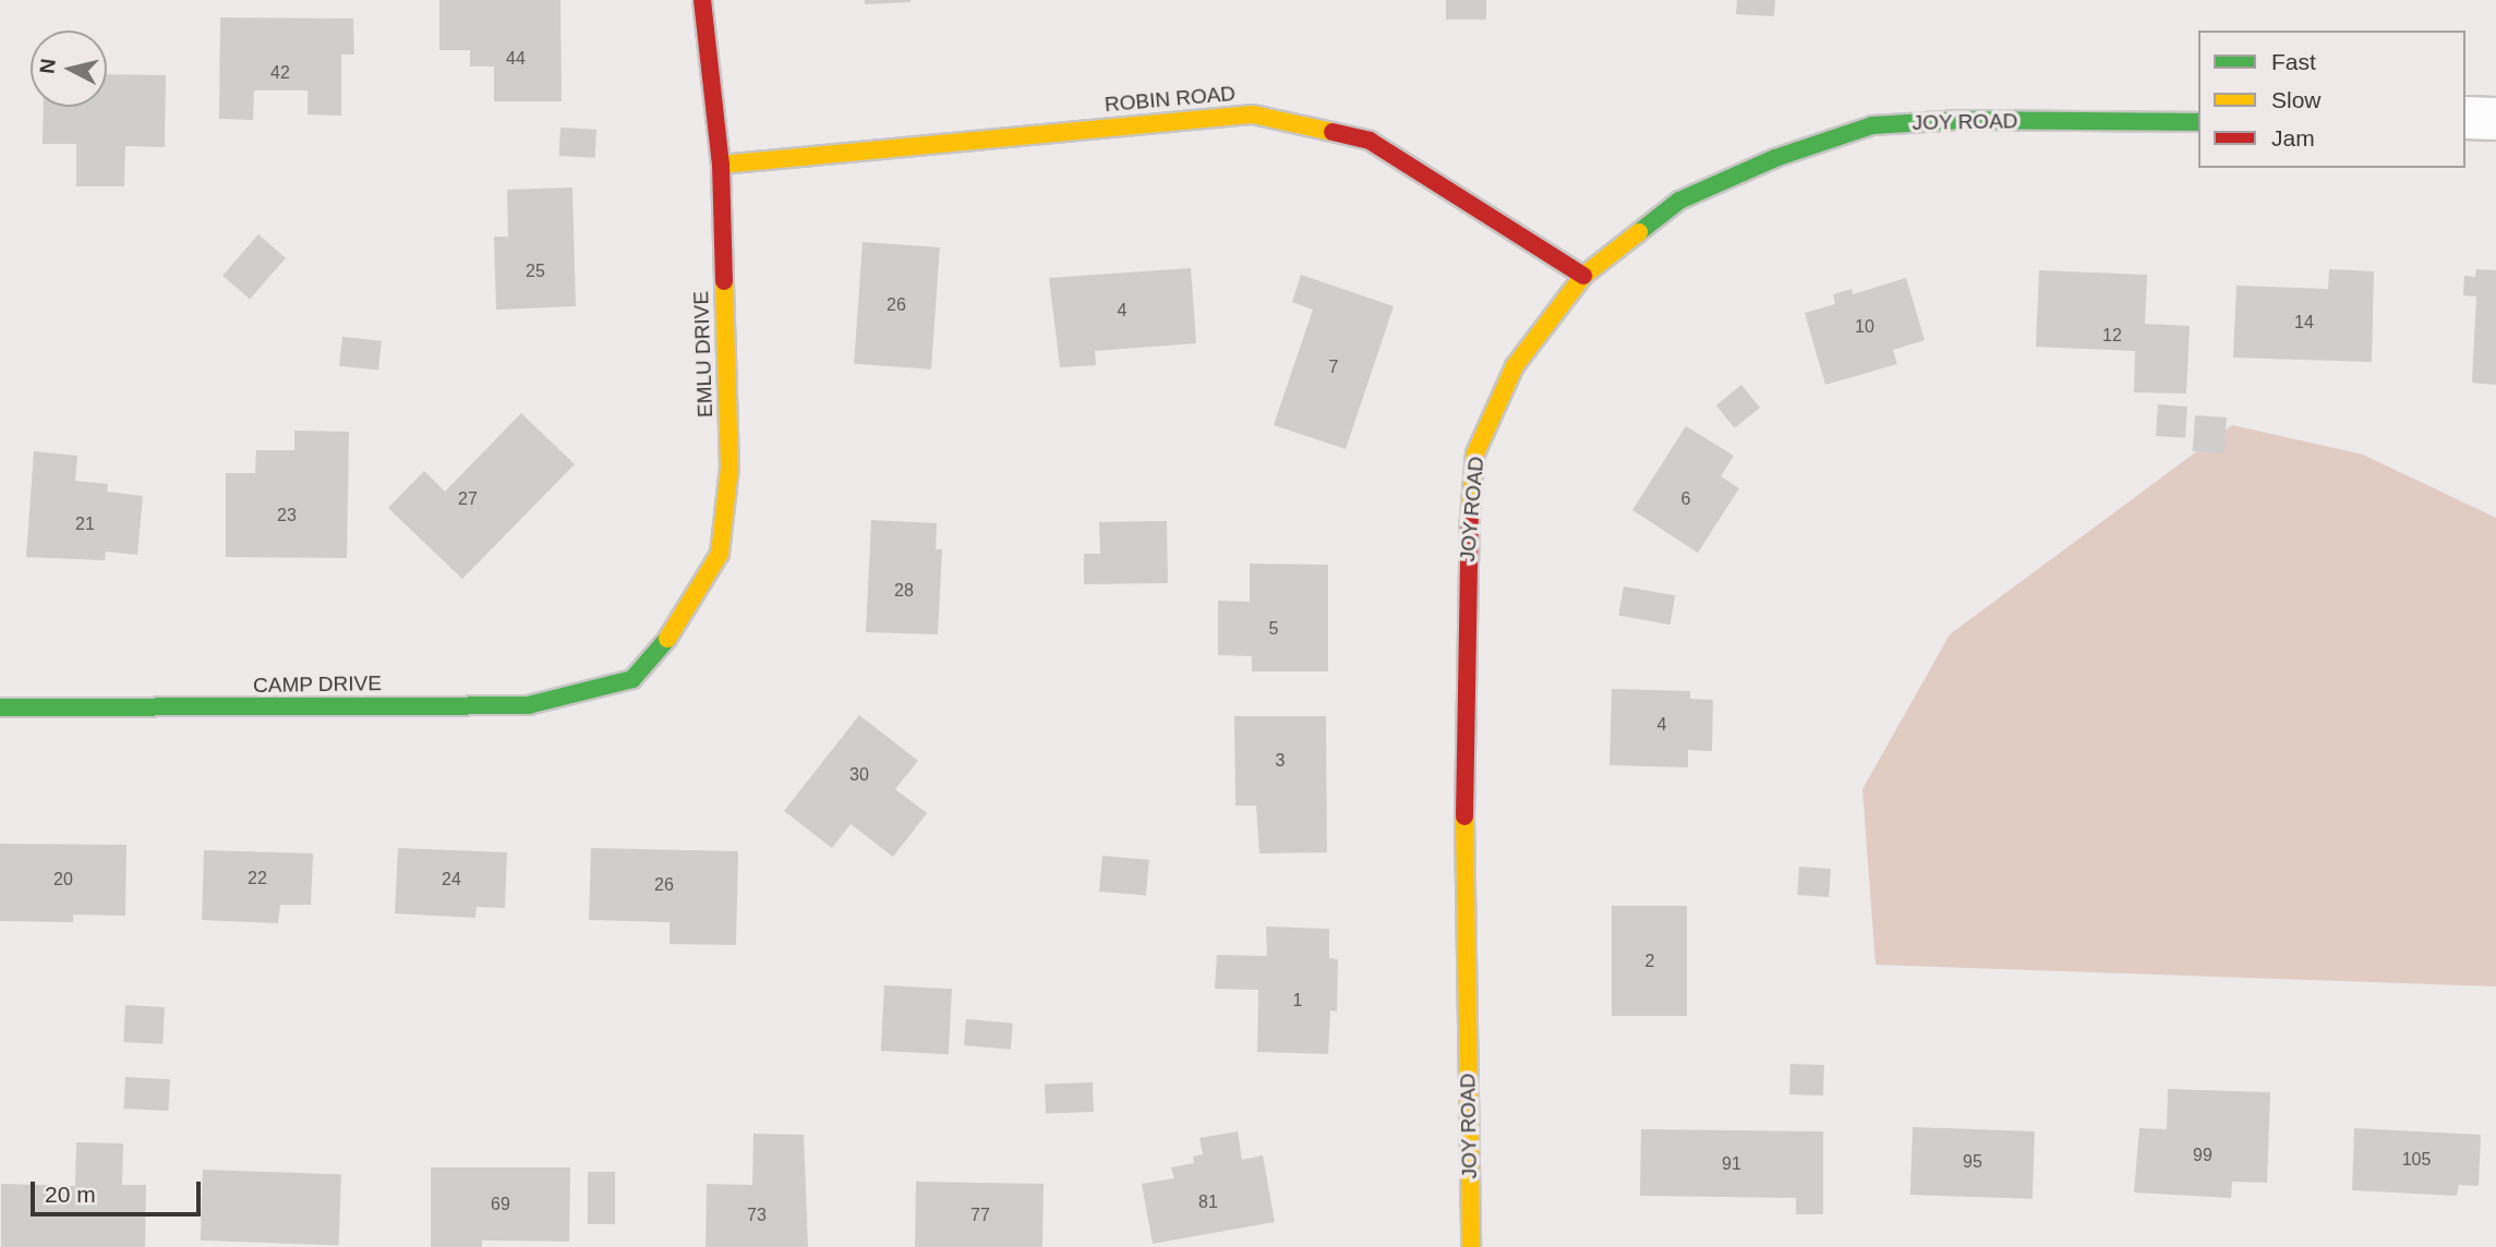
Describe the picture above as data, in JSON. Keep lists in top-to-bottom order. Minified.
{"streets":{"street":["ROBIN ROAD","JOY ROAD","EMLU DRIVE","CAMP DRIVE"]},"crossings":[["ROBIN ROAD","JOY ROAD"],["ROBIN ROAD","EMLU DRIVE"],["EMLU DRIVE","CAMP DRIVE"]],"house_numbers":["44","42","25","26","4","14","10","12","7","27","6","23","21","28","5","4","3","30","22","20","24","26","2","1","99","105","95","91","81","69","73","77"],"legend":["Fast","Slow","Jam"],"scale_bar":"20 m","north":"left"}
